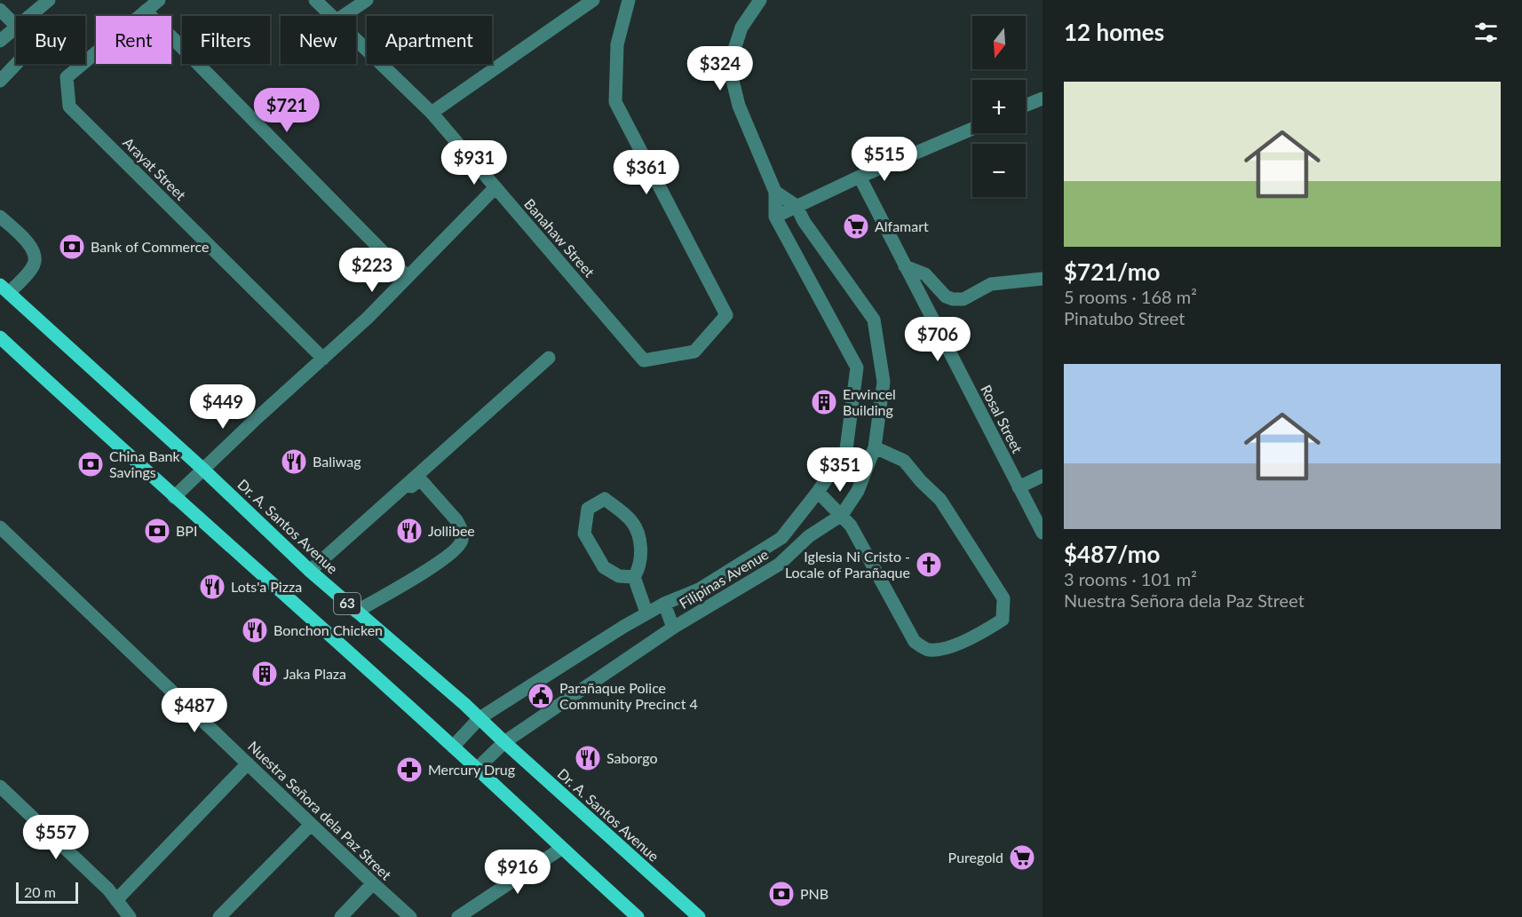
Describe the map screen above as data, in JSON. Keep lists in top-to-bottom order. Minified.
{"streets":{"main road":["Dr. A. Santos Avenue","63"],"street":["Arayat Street","Banahaw Street","Rosal Street","Filipinas Avenue","Nuestra Señora dela Paz Street"]},"crossings":[["Dr. A. Santos Avenue","Filipinas Avenue"],["Filipinas Avenue","63"]],"places":{"supermarket":["Alfamart","Puregold"],"bank":["Bank of Commerce","China Bank Savings","BPI","PNB"],"building":["Erwincel Building","Jaka Plaza"],"restaurant":["Baliwag","Jollibee","Lots'a Pizza","Bonchon Chicken","Saborgo"],"church":["Iglesia Ni Cristo - Locale of Parañaque"],"public building":["Parañaque Police Community Precinct 4"],"pharmacy":["Mercury Drug"]},"scale_bar":"20 m","north":"bottom","page":{"heading":"12 homes","map_buttons":["+","−"],"chip":["Buy","Rent","Filters","New","Apartment"],"price":["$324","$721","$515","$931","$361","$223","$706","$449","$351","$487","$557","$916"],"list":[{"name":"$721/mo","note":"5 rooms · 168 m² · Pinatubo Street"},{"name":"$487/mo","note":"3 rooms · 101 m² · Nuestra Señora dela Paz Street"}],"scale":"20 m"}}
